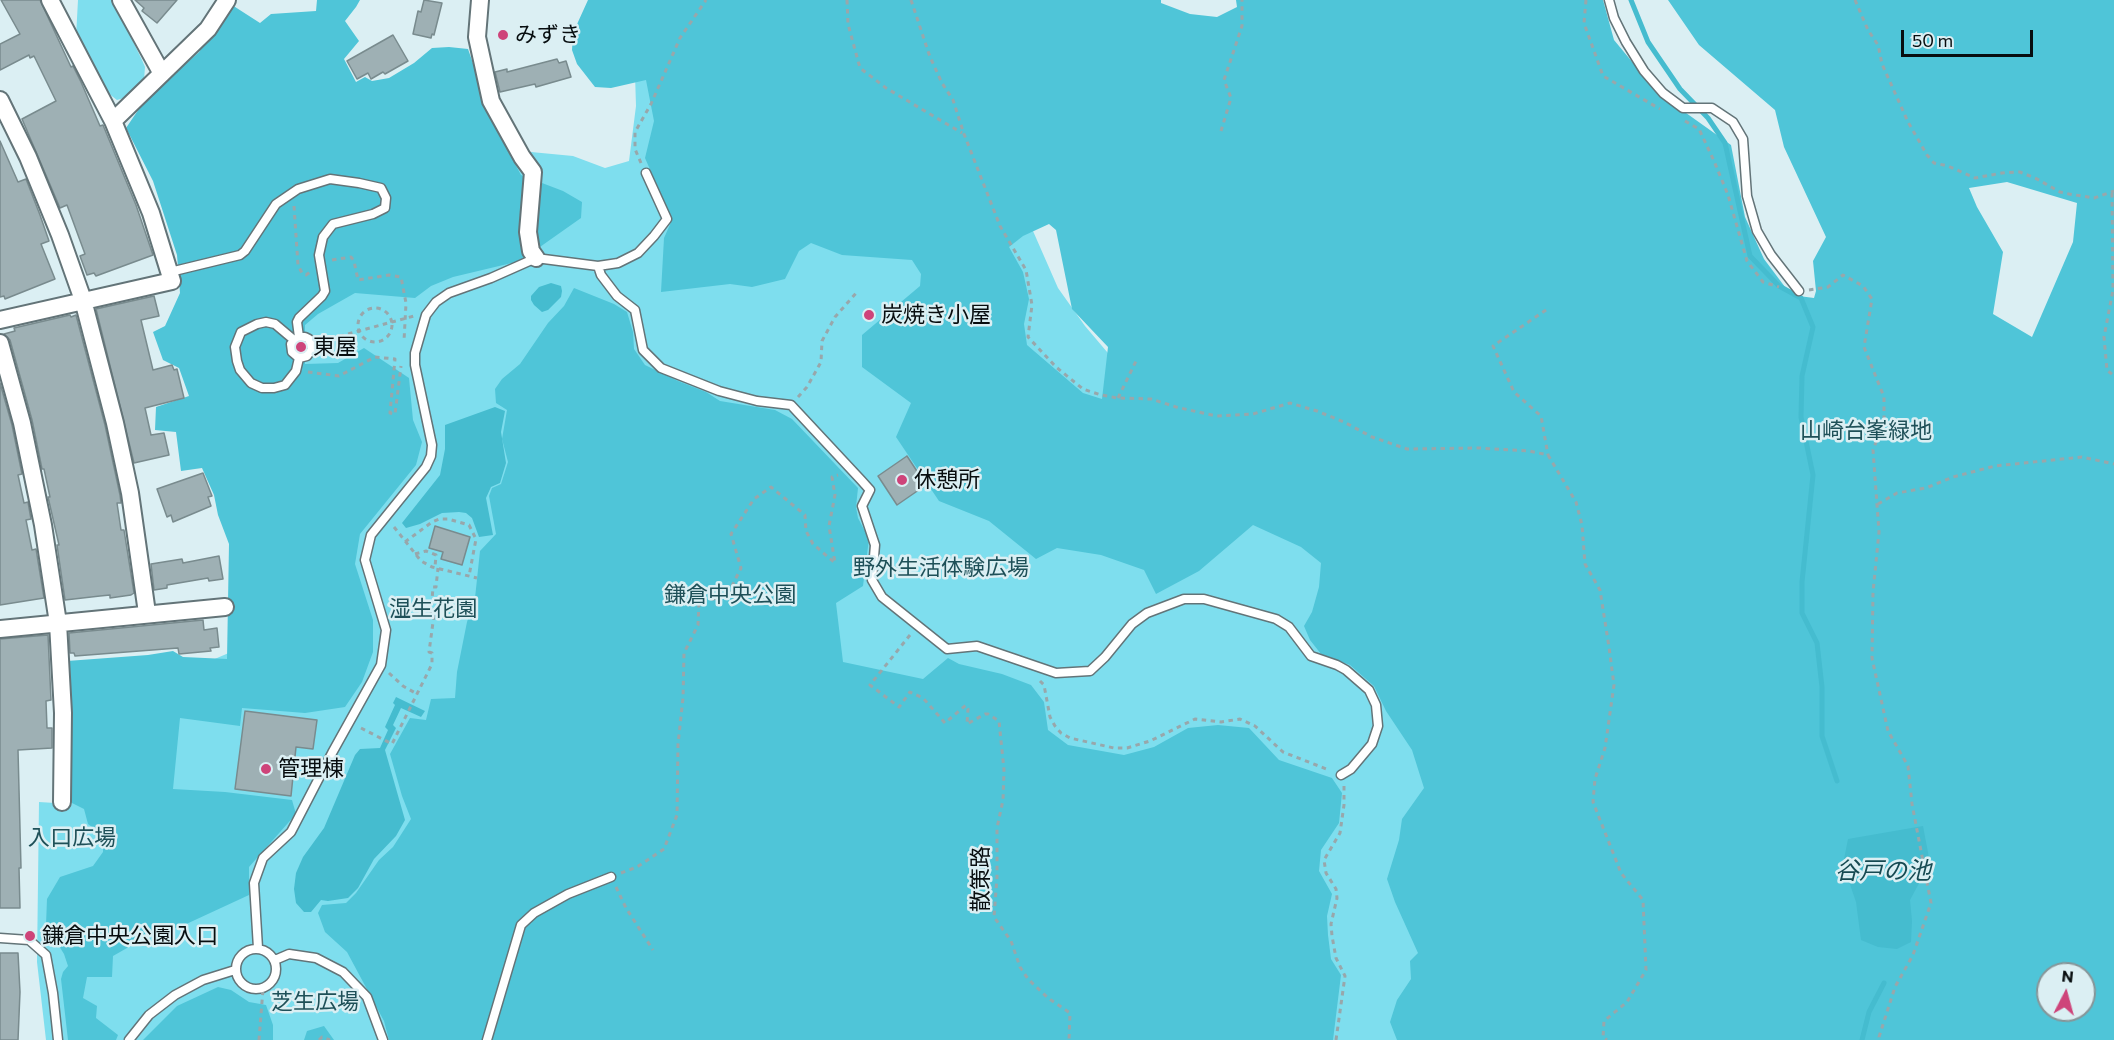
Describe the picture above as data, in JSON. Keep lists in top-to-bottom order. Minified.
{"streets":{"path":["散策路"]},"water":["谷戸の池"],"parks":["山崎台峯緑地","野外生活体験広場","鎌倉中央公園","湿生花園","入口広場","芝生広場"],"places":["みずき","炭焼き小屋","東屋","休憩所","管理棟","鎌倉中央公園入口"],"scale_bar":"50 m","north":"top"}
